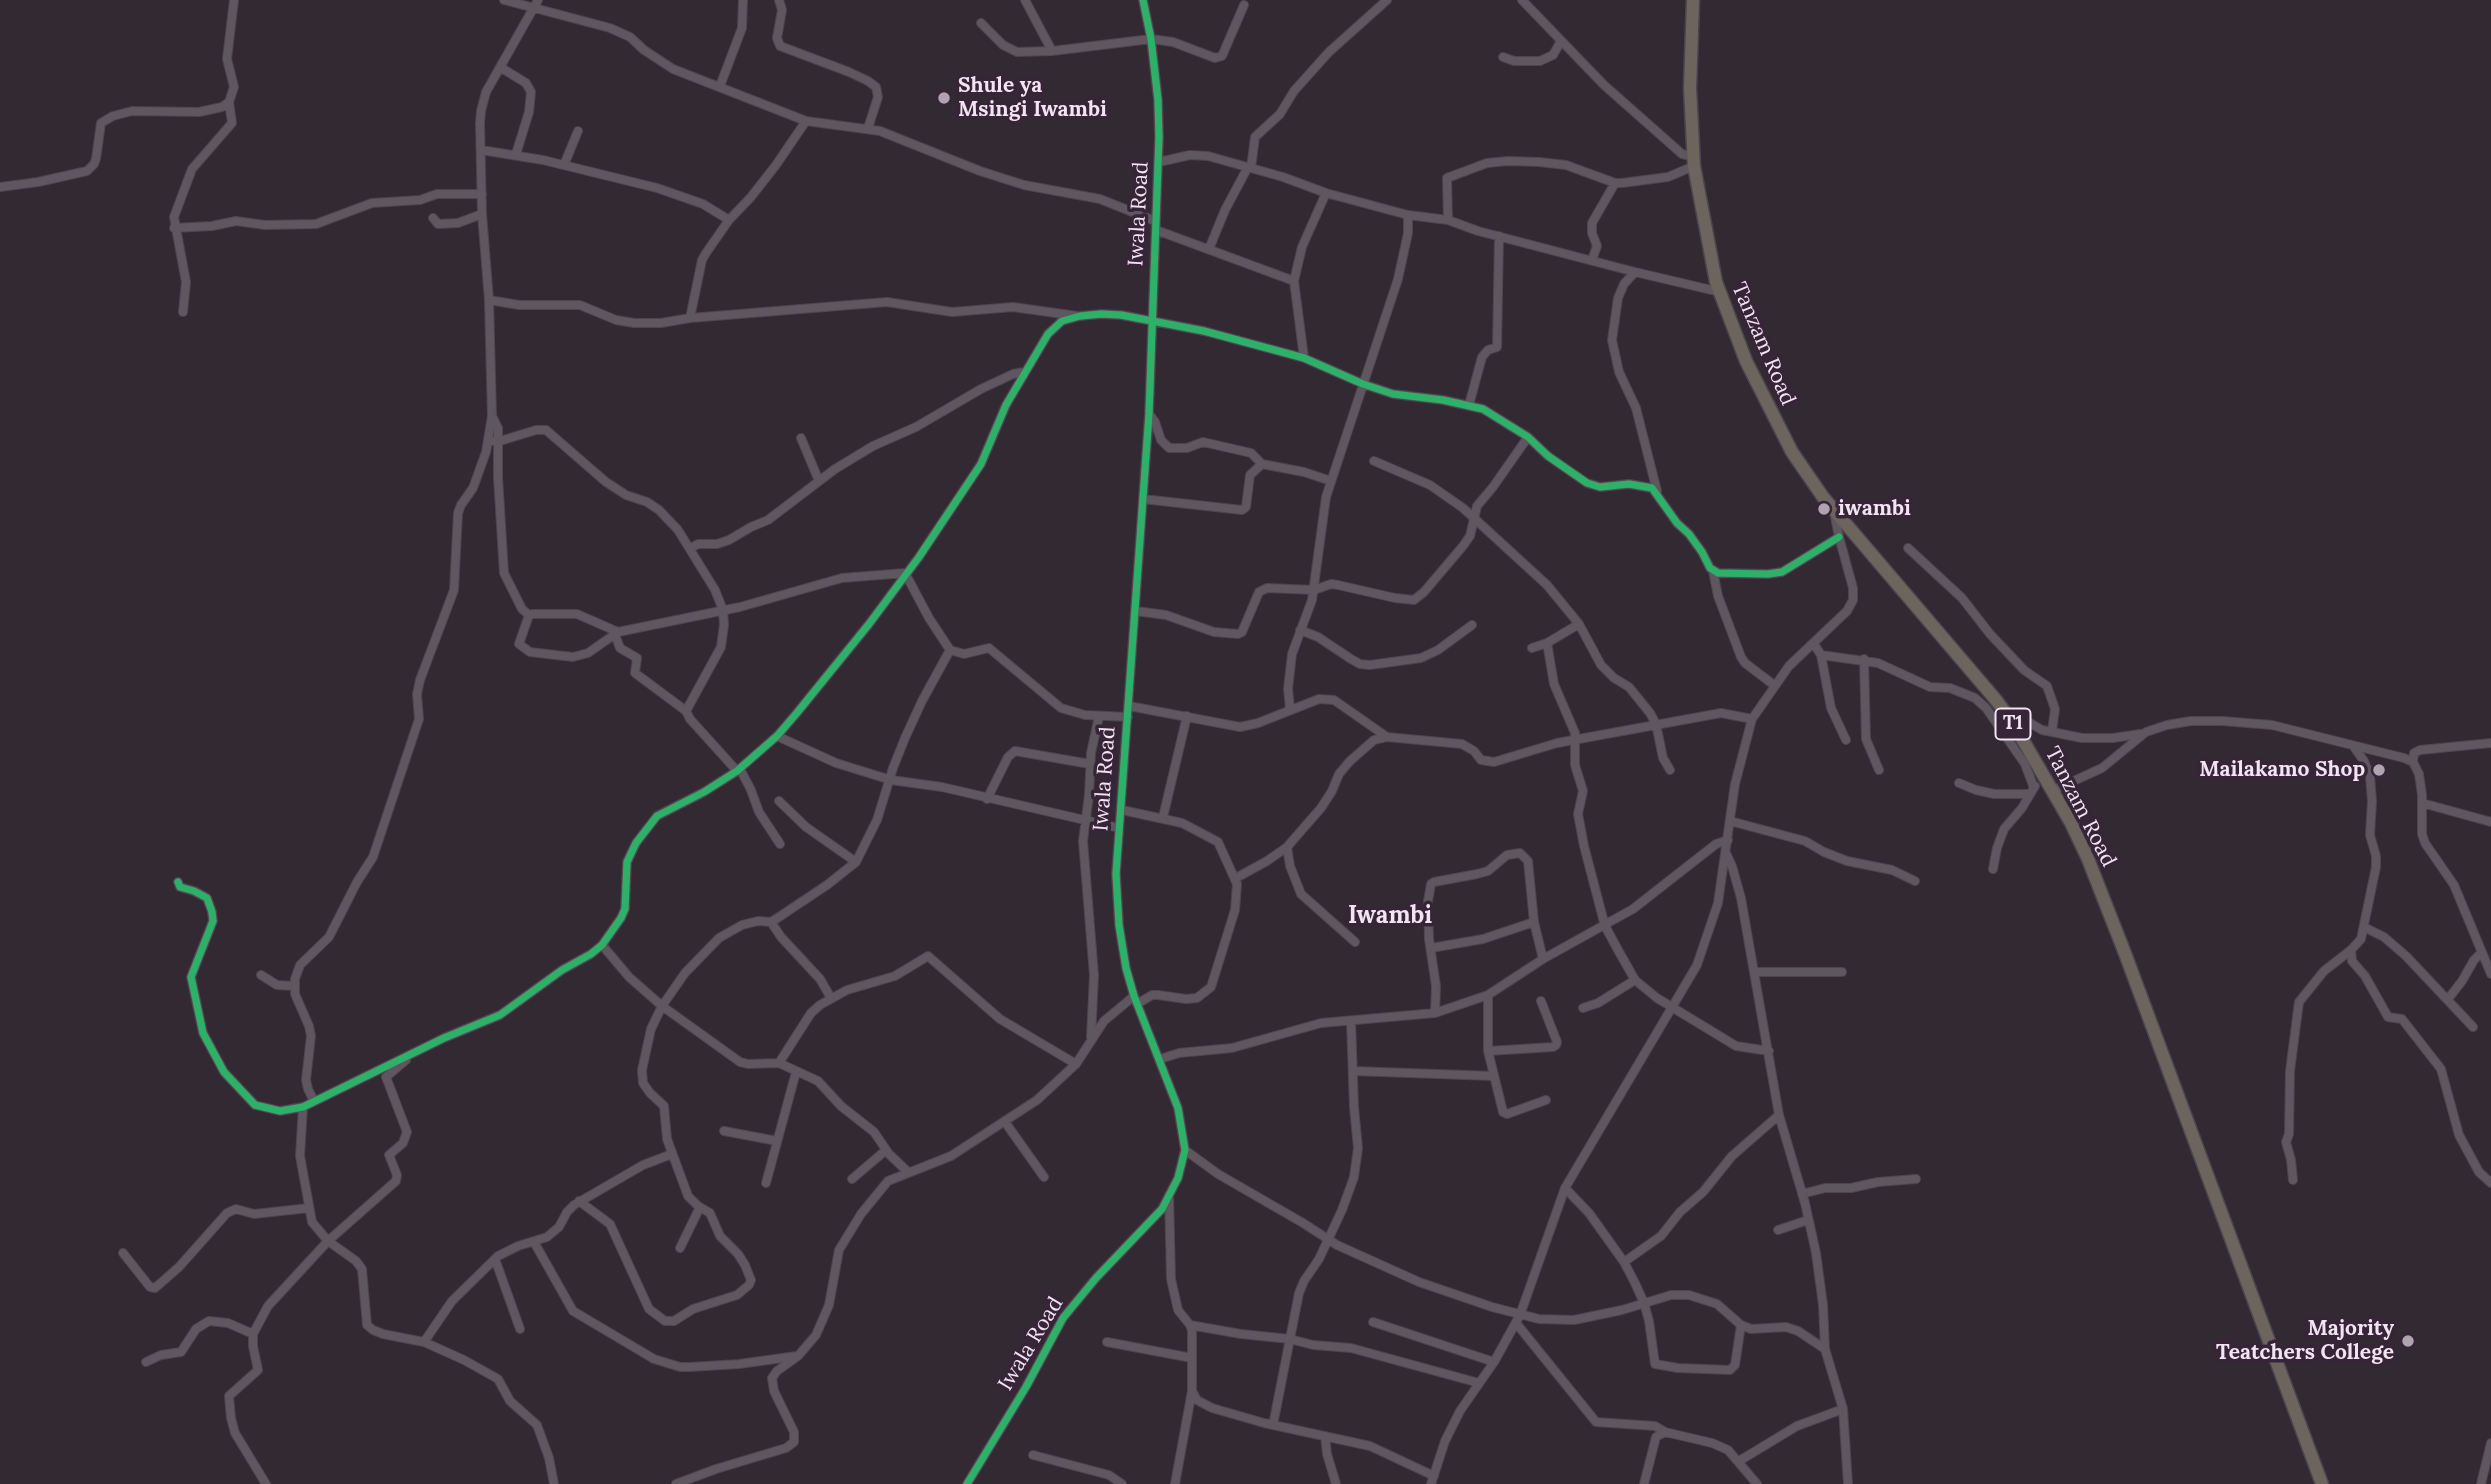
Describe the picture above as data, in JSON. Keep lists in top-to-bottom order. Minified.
{"streets":{"highway":["Tanzam Road","T1"],"street":["Iwala Road"]},"districts":["Iwambi"],"places":["Shule ya Msingi Iwambi","iwambi","Mailakamo Shop","Majority Teatchers College"]}
